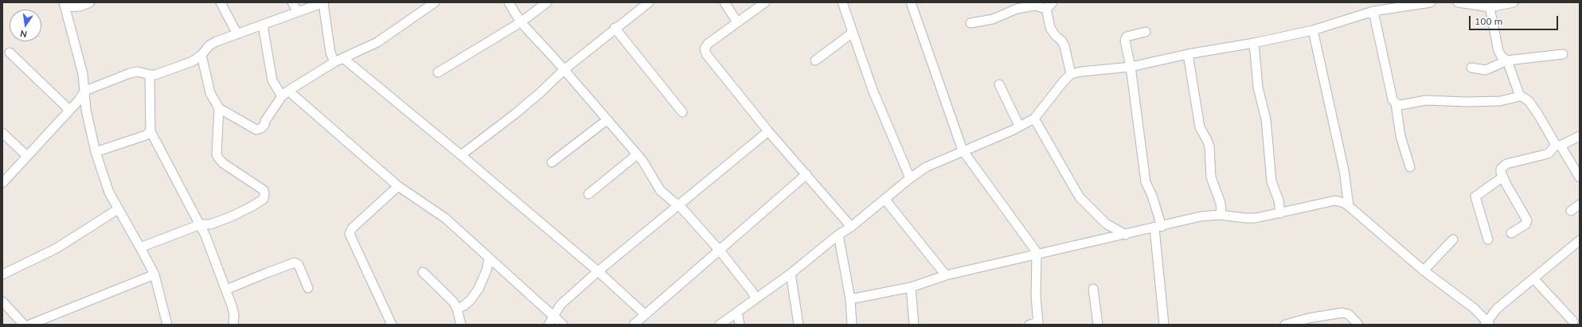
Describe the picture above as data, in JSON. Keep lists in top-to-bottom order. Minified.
{"scale_bar":"100 m","north":"bottom"}
